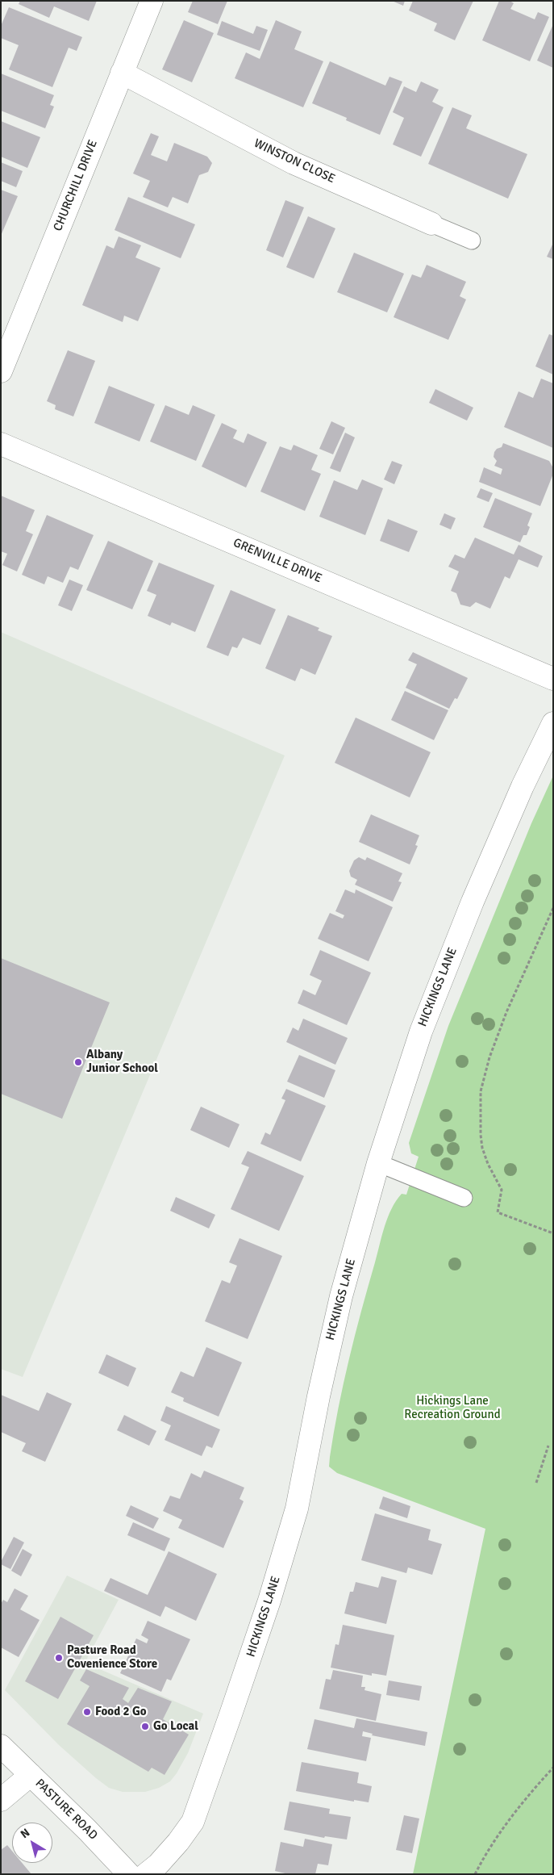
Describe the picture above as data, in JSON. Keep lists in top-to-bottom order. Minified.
{"streets":{"main road":["WINSTON CLOSE","CHURCHILL DRIVE","GRENVILLE DRIVE","HICKINGS LANE","PASTURE ROAD"]},"crossings":[["WINSTON CLOSE","CHURCHILL DRIVE"]],"parks":["Hickings Lane Recreation Ground"],"places":["Albany Junior School","Pasture Road Covenience Store","Food 2 Go","Go Local"],"north":"top left"}
